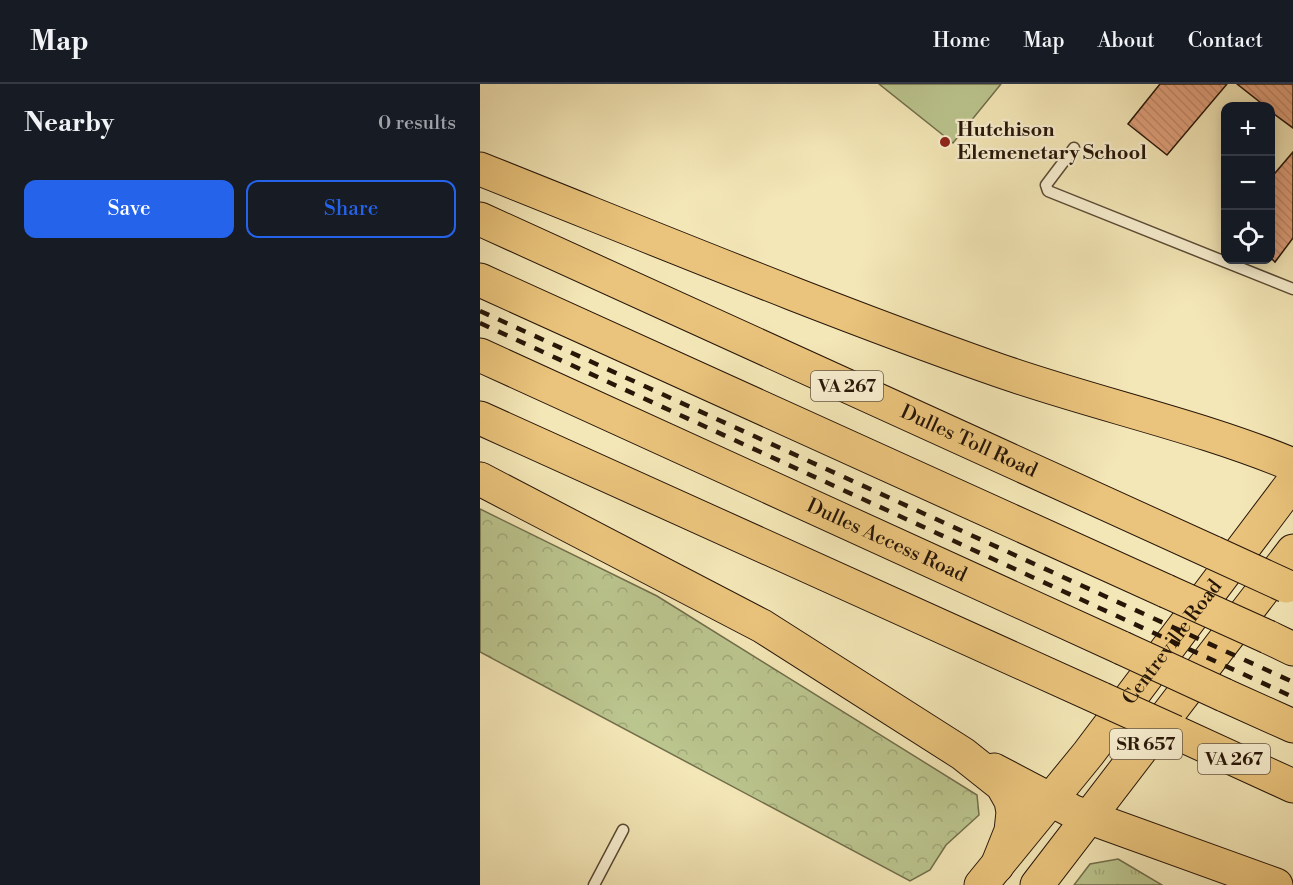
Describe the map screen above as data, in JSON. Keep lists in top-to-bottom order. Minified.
{"streets":{"main road":["VA 267","Dulles Toll Road","Dulles Access Road","Centreville Road","SR 657"]},"places":["Hutchison Elemenetary School"],"page":{"header":"Map","nav":["Home","Map","About","Contact"],"heading":["Nearby","0 results"],"map_buttons":["+","−"],"buttons":["Save","Share"]}}
